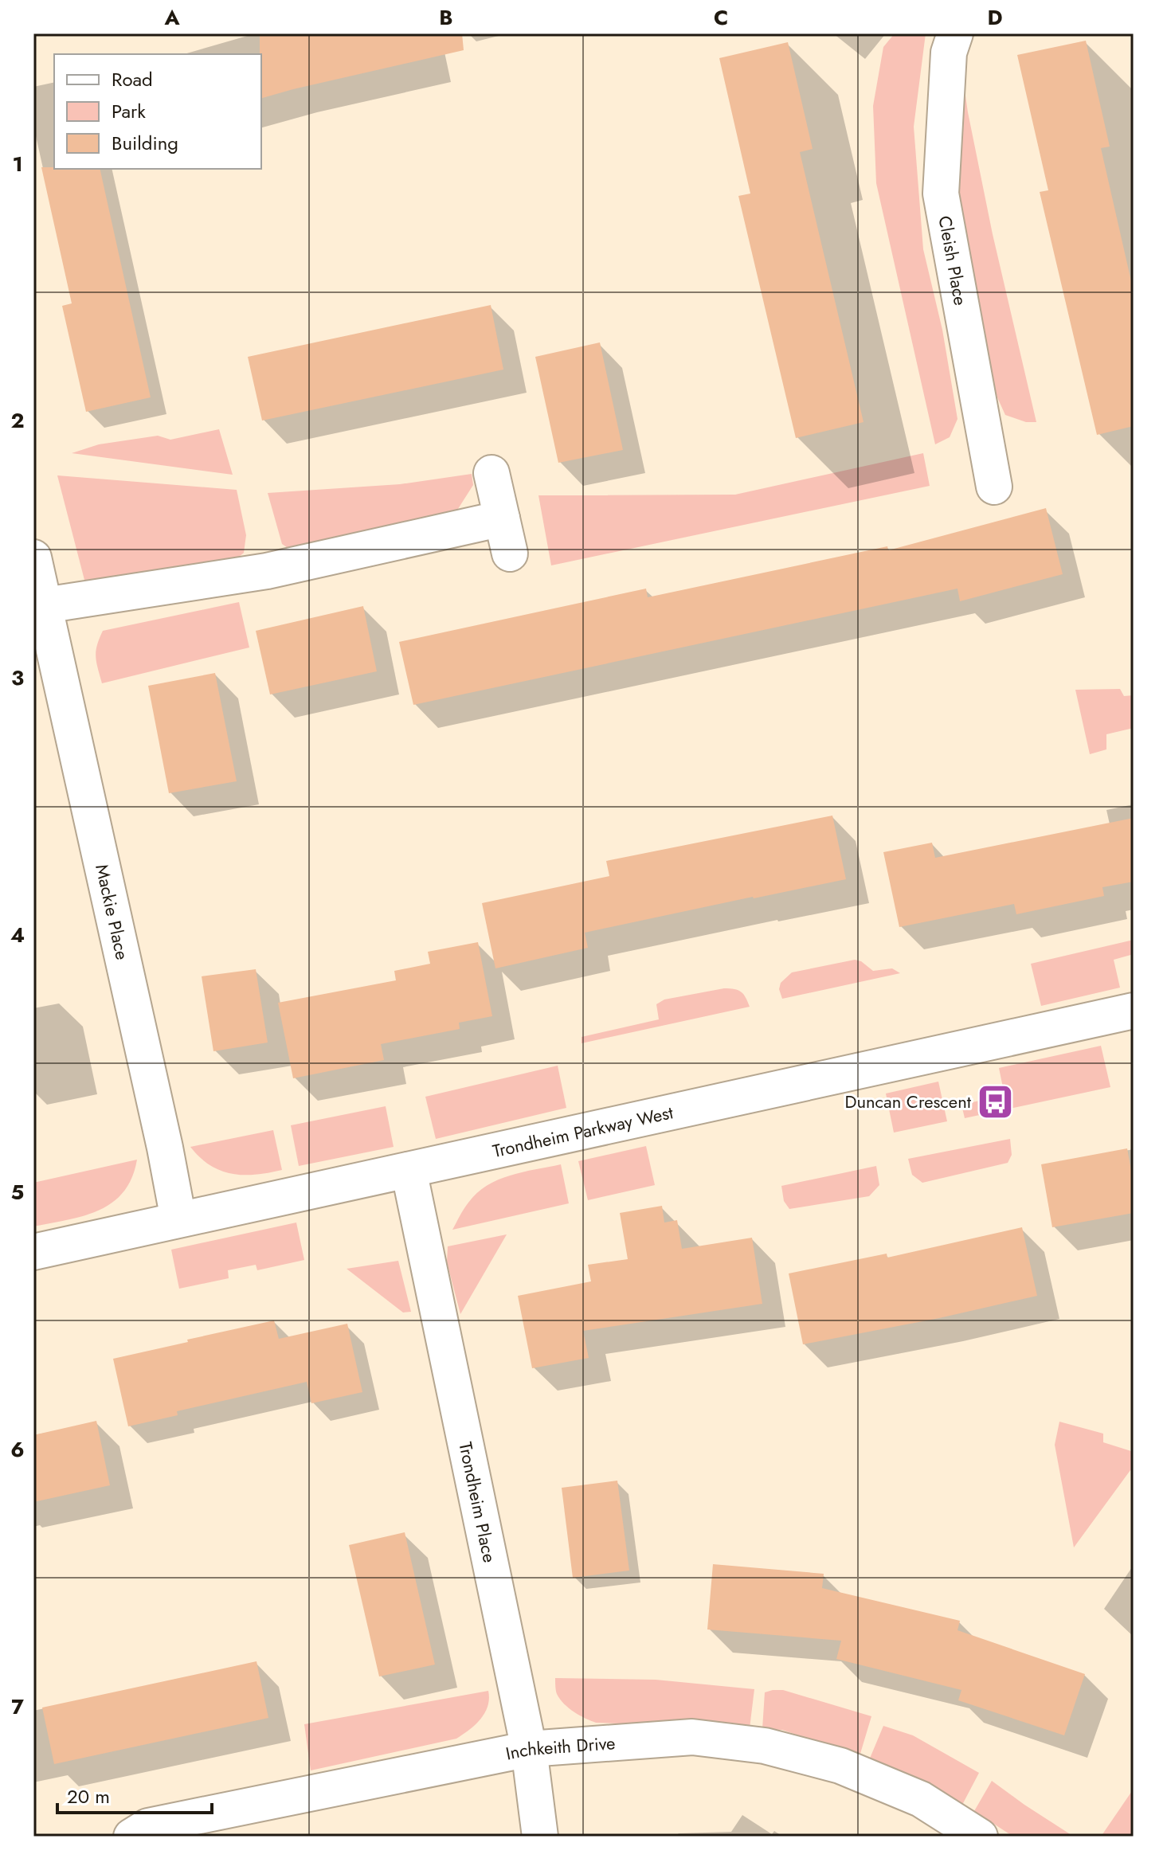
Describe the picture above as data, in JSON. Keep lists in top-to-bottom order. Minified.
{"streets":{"street":["Cleish Place","Mackie Place","Trondheim Parkway West","Trondheim Place","Inchkeith Drive"]},"crossings":[["Mackie Place","Trondheim Parkway West"],["Trondheim Parkway West","Trondheim Place"],["Trondheim Place","Inchkeith Drive"]],"places":{"bus stop":["Duncan Crescent"]},"legend":["Road","Park","Building"],"scale_bar":"20 m","grid":{"columns":["A","B","C","D"],"rows":["1","2","3","4","5","6","7"]}}
